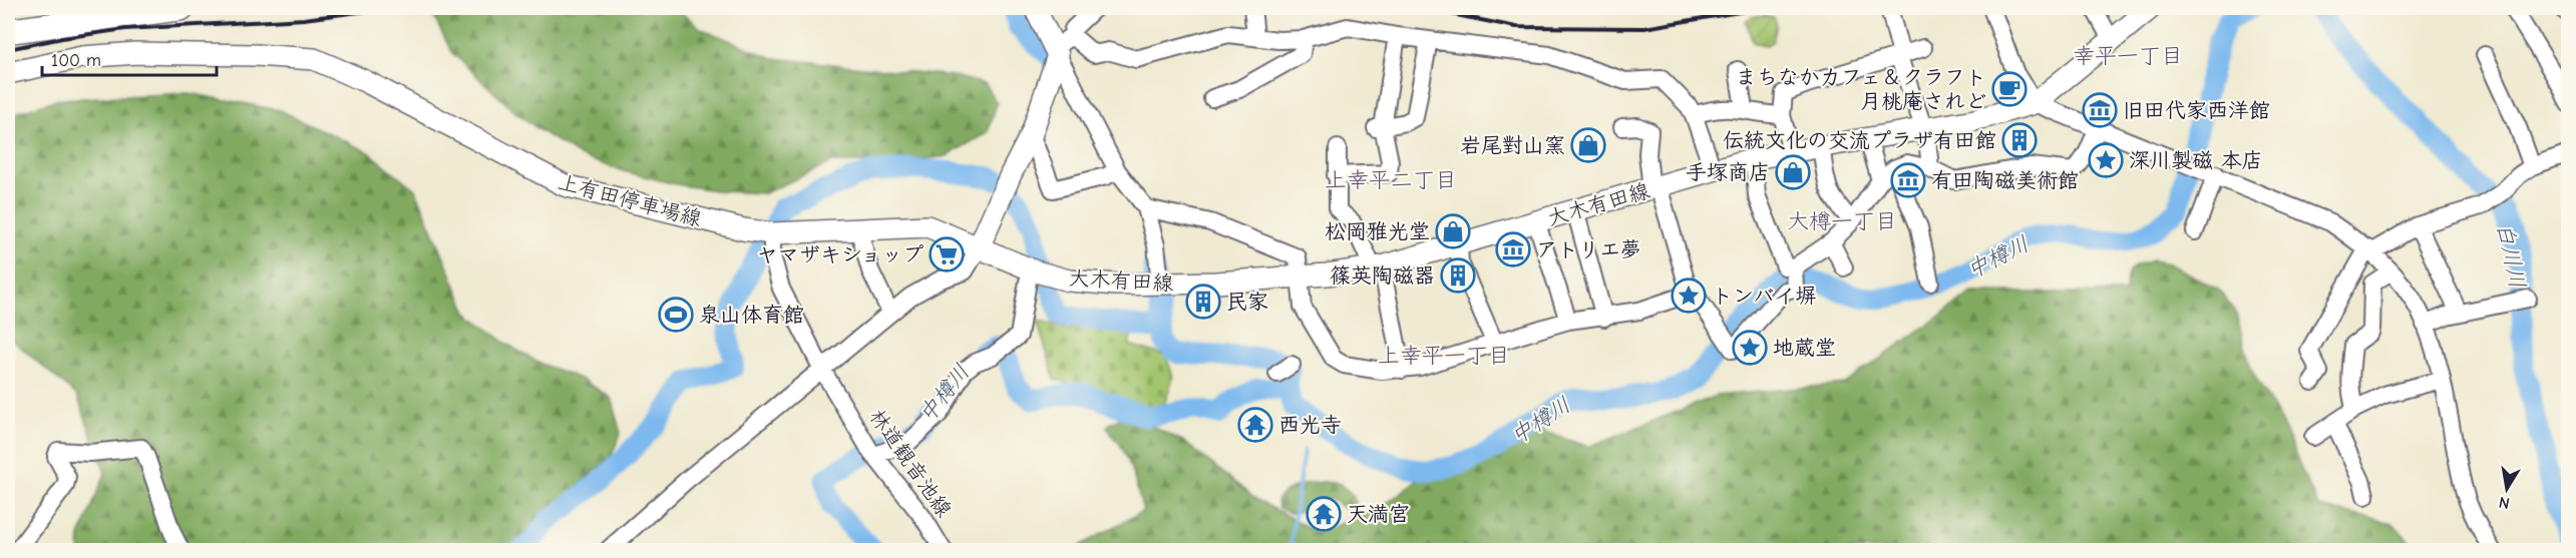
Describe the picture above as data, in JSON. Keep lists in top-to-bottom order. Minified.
{"streets":{"main road":["上有田停車場線","大木有田線"],"street":["林道観音池線"]},"crossings":[["上有田停車場線","大木有田線"]],"districts":["幸平一丁目","上幸平二丁目","大樽一丁目","上幸平一丁目"],"water":["白川川","中樽川"],"places":{"cafe":["まちなかカフェ＆クラフト 月桃庵されど"],"museum":["旧田代家西洋館","有田陶磁美術館","アトリエ夢"],"building":["伝統文化の交流プラザ有田館","篠英陶磁器","民家"],"shop":["岩尾對山窯","手塚商店","松岡雅光堂"],"place":["深川製磁 本店","トンバイ塀","地蔵堂"],"supermarket":["ヤマザキショップ"],"sports":["泉山体育館"],"temple":["西光寺","天満宮"]},"scale_bar":"100 m","north":"bottom"}
